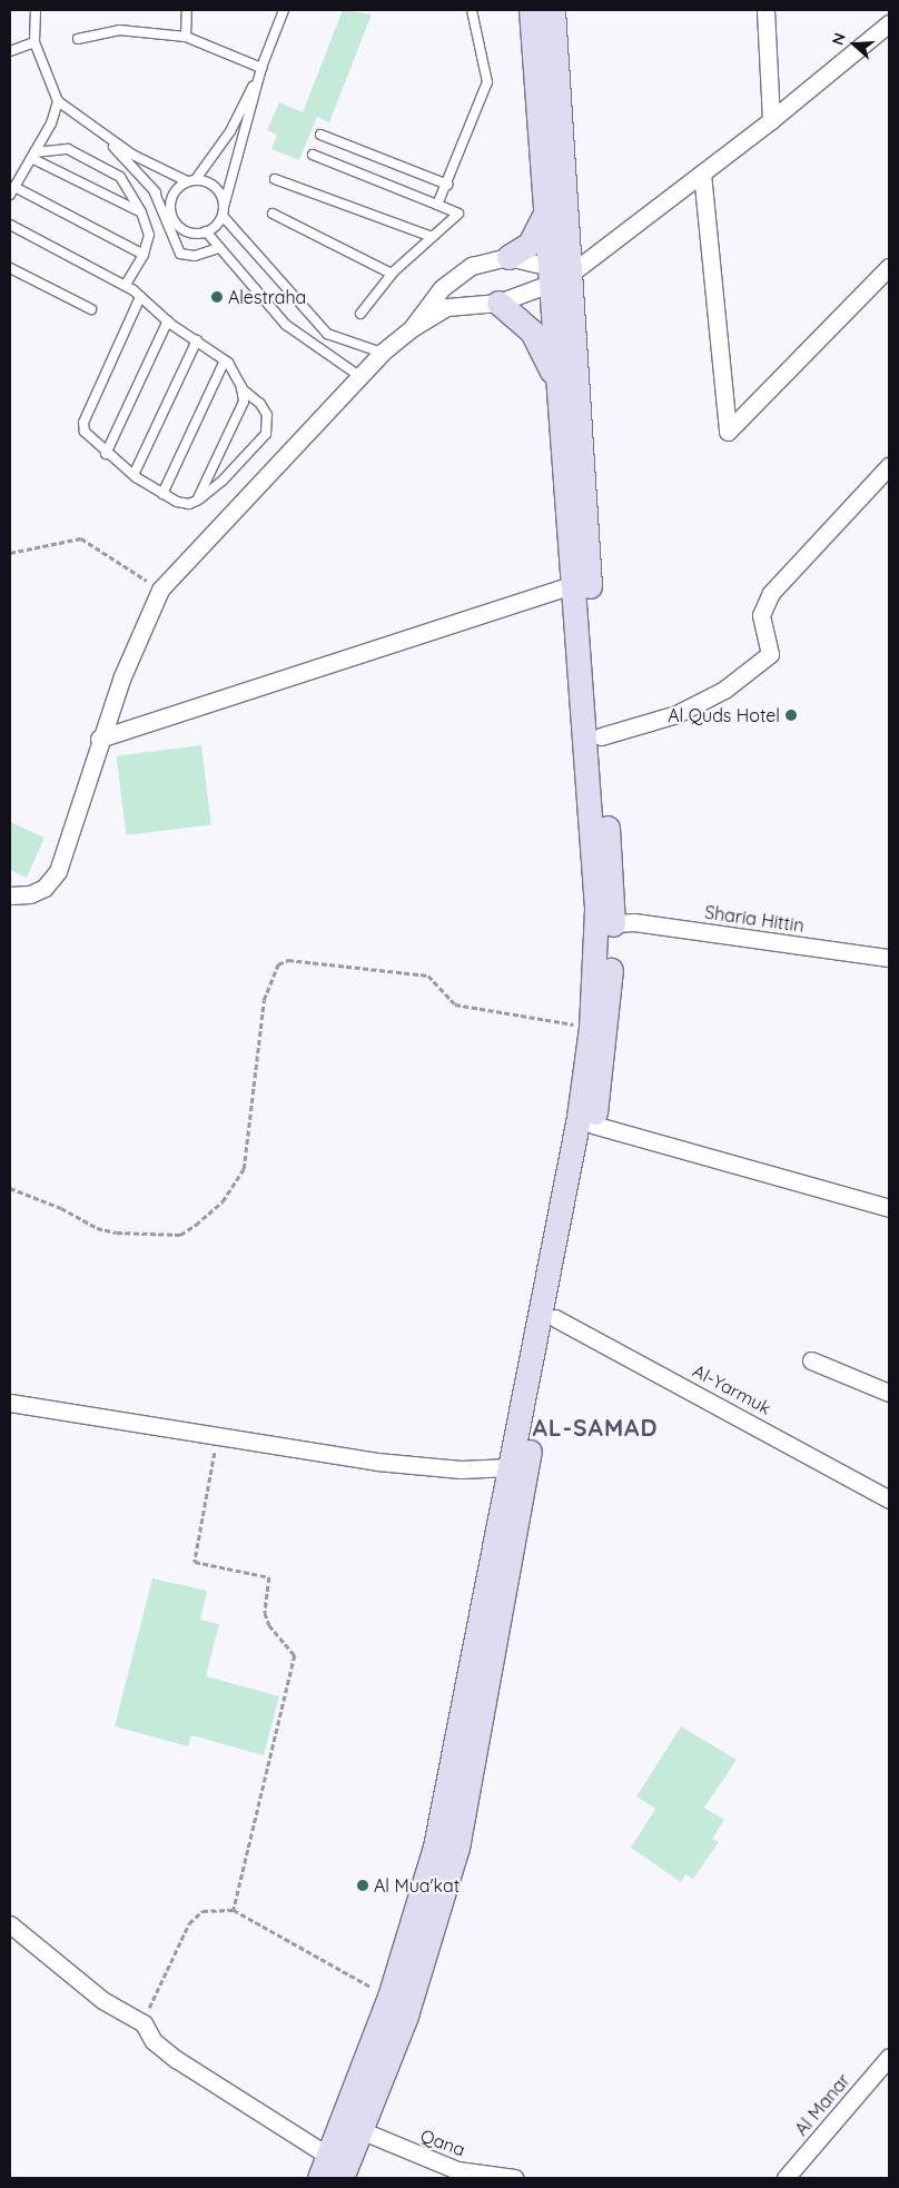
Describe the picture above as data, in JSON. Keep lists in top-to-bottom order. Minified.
{"streets":{"street":["Sharia Hittin","Al-Yarmuk","Al Manar","Qana"]},"districts":["AL-SAMAD"],"places":["Alestraha","Al Quds Hotel","Al Mua'kat"],"north":"left"}
